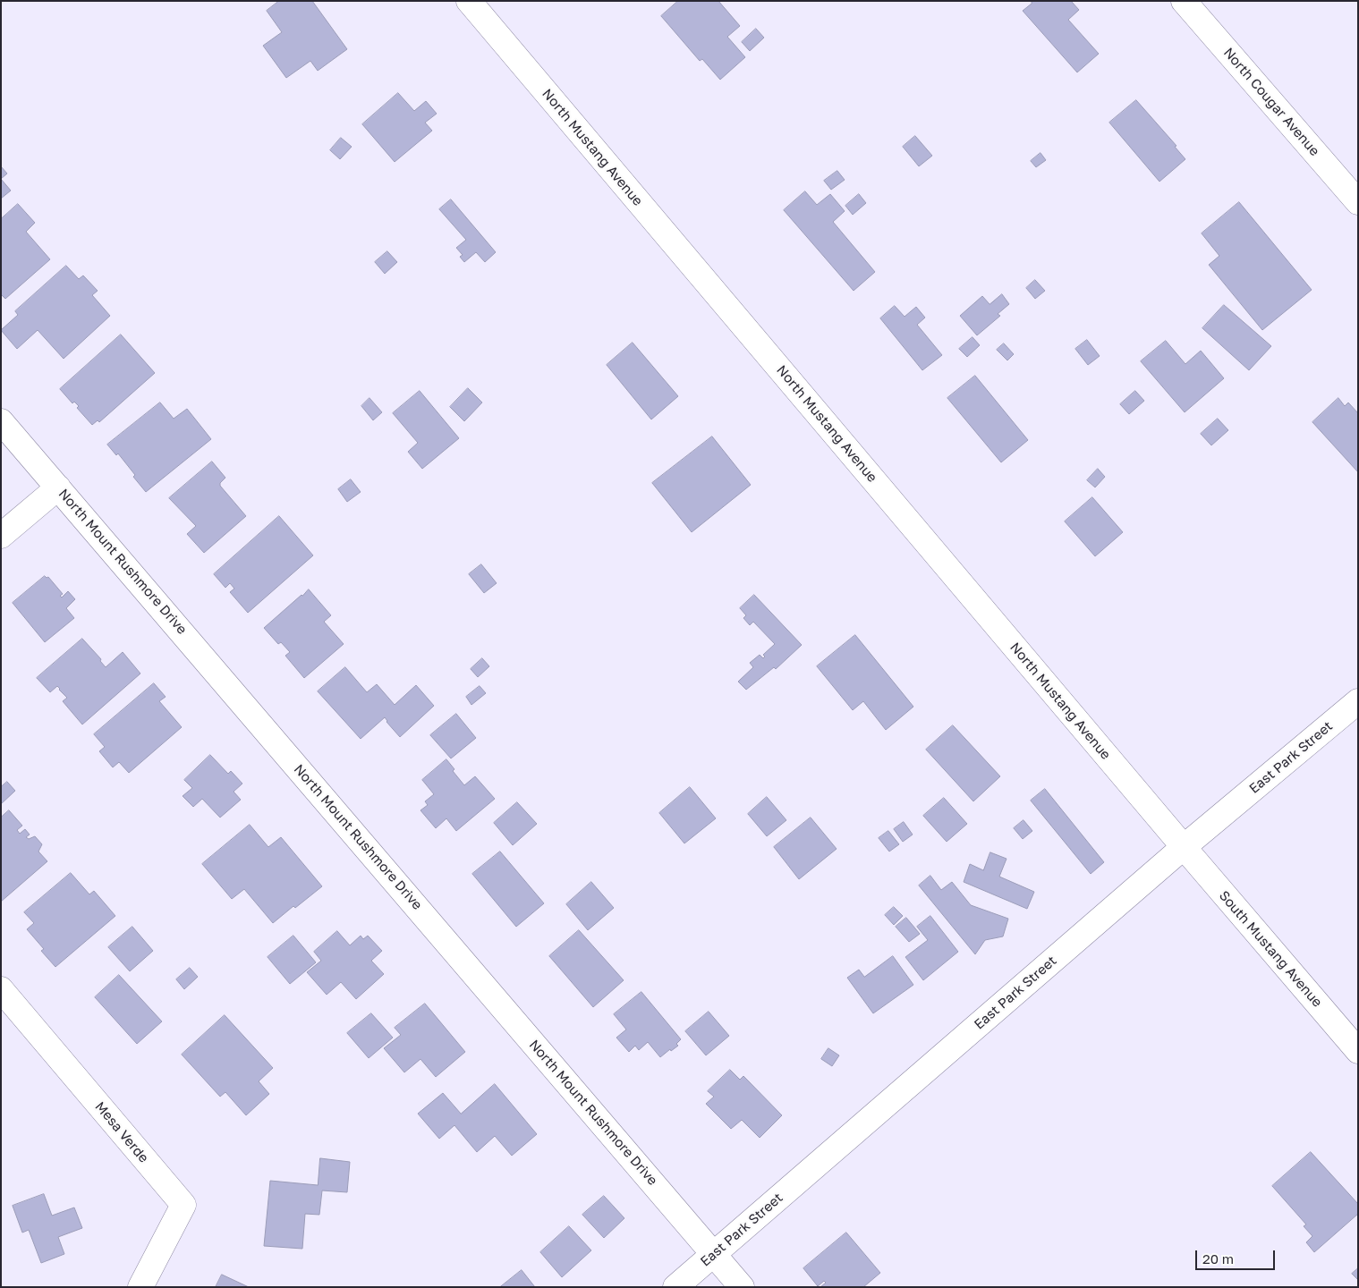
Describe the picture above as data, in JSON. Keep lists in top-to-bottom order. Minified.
{"streets":{"street":["North Cougar Avenue","North Mustang Avenue","North Mount Rushmore Drive","East Park Street","South Mustang Avenue","Mesa Verde"]},"crossings":[["North Mustang Avenue","East Park Street"],["North Mustang Avenue","South Mustang Avenue"],["North Mount Rushmore Drive","East Park Street"],["East Park Street","South Mustang Avenue"]],"scale_bar":"20 m"}
